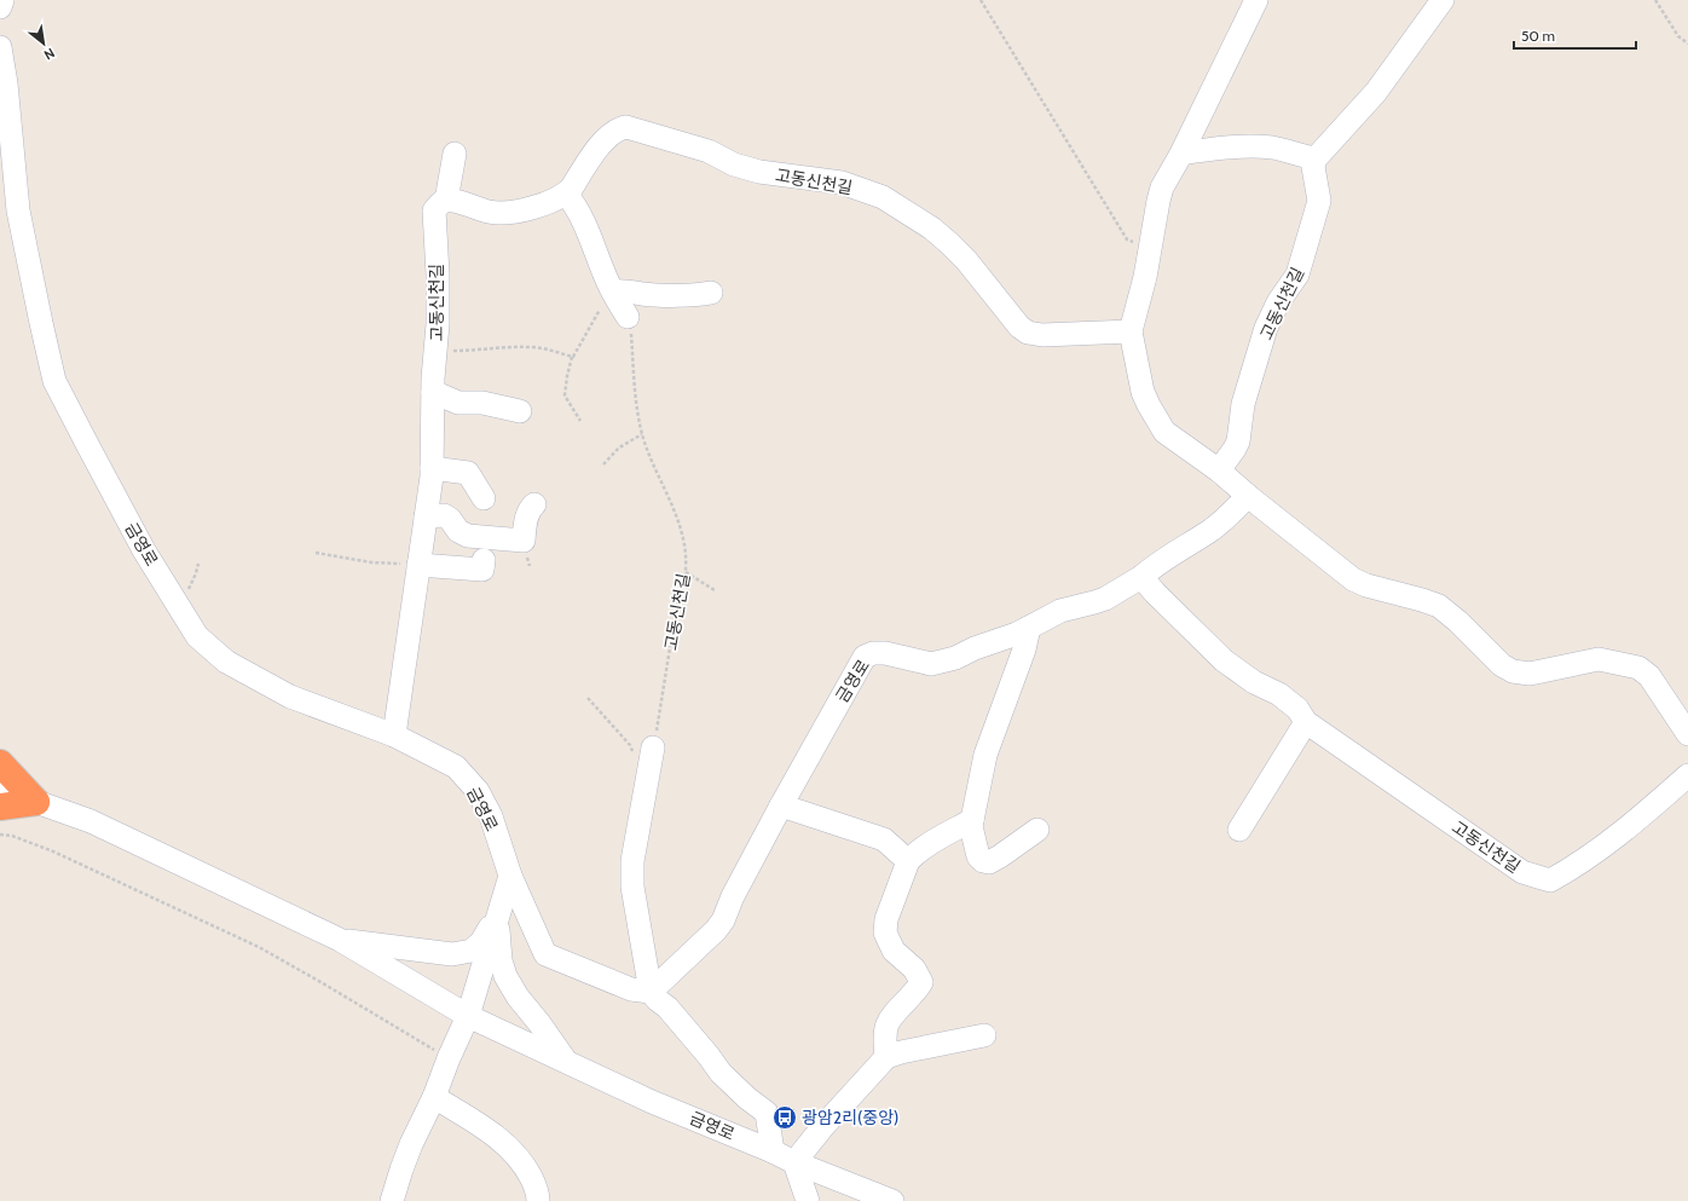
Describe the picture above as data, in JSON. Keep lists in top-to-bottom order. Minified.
{"streets":{"street":["고동신천길","금영로"]},"crossings":[["고동신천길","금영로"]],"places":{"bus stop":["광암2리(중앙)"]},"scale_bar":"50 m","north":"bottom right"}
